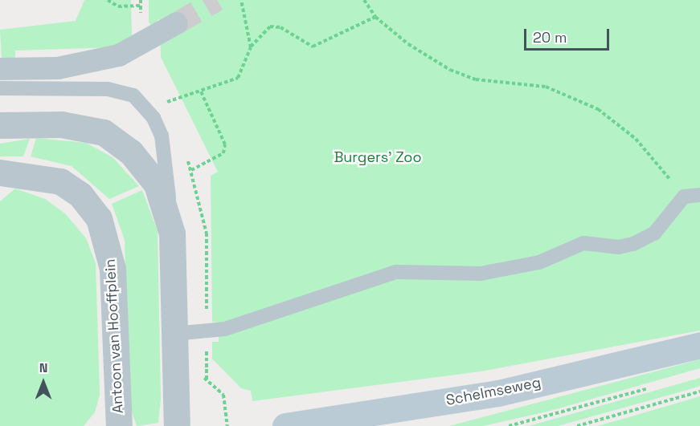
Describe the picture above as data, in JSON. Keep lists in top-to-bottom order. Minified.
{"streets":{"main road":["Schelmseweg"],"street":["Antoon van Hooffplein"]},"parks":["Burgers' Zoo"],"scale_bar":"20 m","north":"top"}
